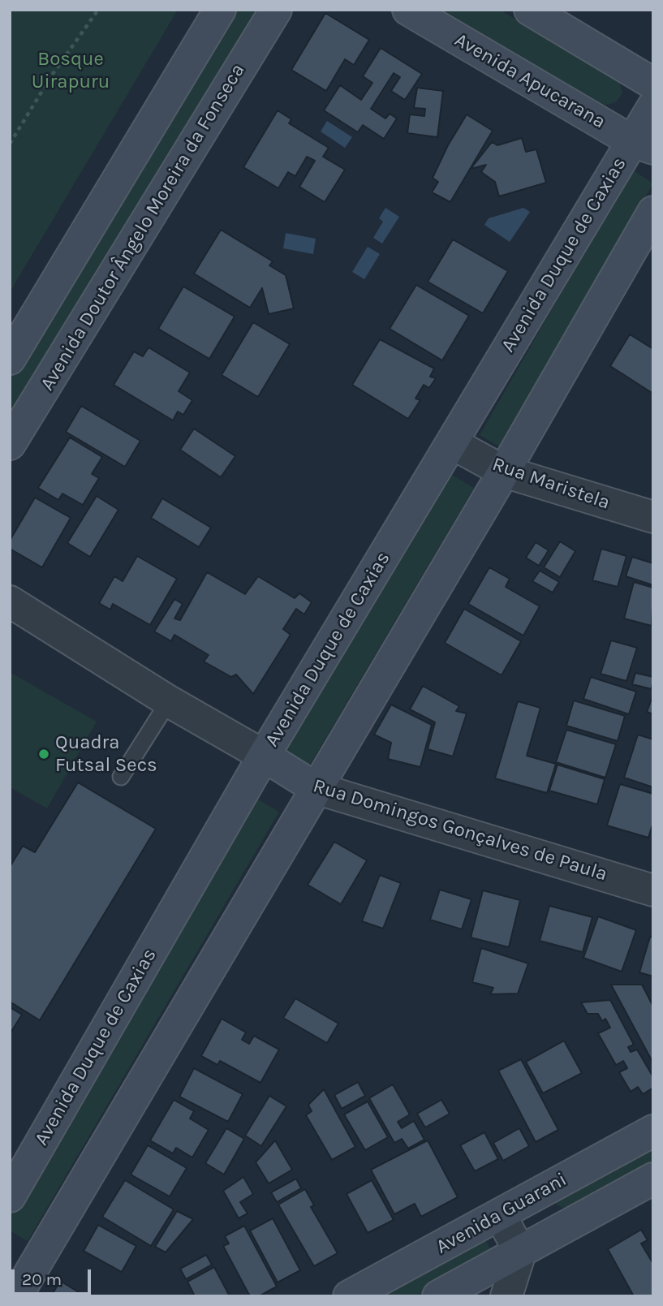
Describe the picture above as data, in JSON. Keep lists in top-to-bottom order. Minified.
{"streets":{"street":["Avenida Apucarana","Avenida Doutor Ângelo Moreira da Fonseca","Avenida Duque de Caxias","Rua Maristela","Rua Domingos Gonçalves de Paula","Avenida Guarani"]},"crossings":[["Avenida Apucarana","Avenida Duque de Caxias"],["Avenida Duque de Caxias","Rua Maristela"],["Avenida Duque de Caxias","Rua Domingos Gonçalves de Paula"]],"parks":["Bosque Uirapuru"],"places":["Quadra Futsal Secs"],"scale_bar":"20 m"}
